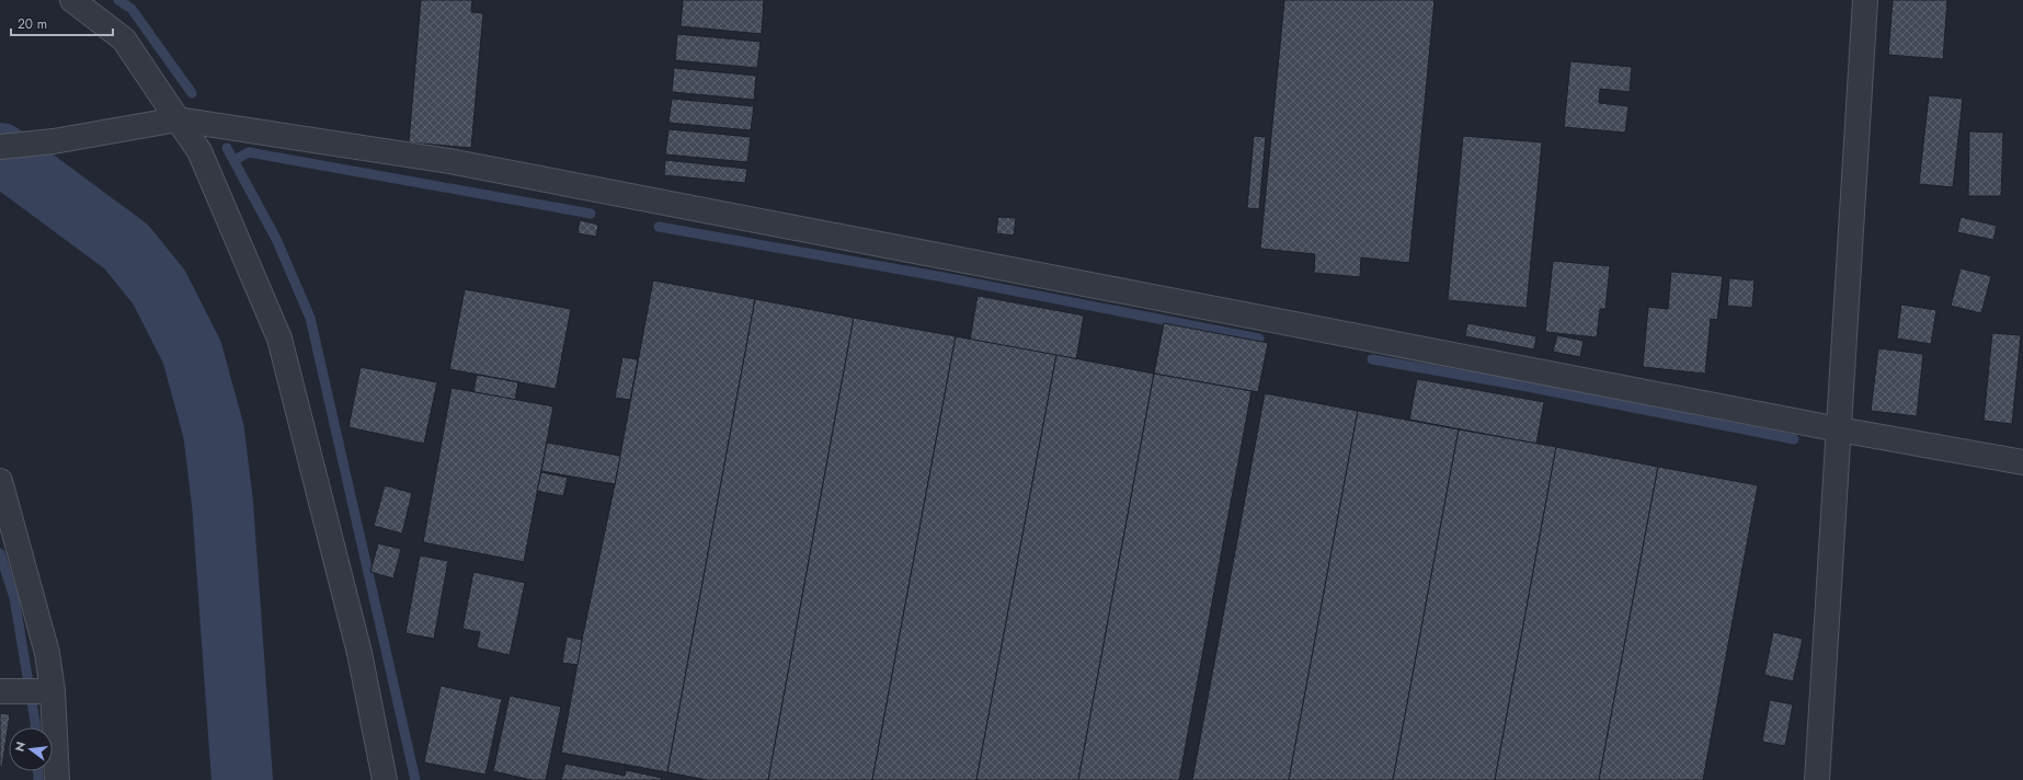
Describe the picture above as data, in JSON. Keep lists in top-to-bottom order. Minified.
{"scale_bar":"20 m","north":"left"}
